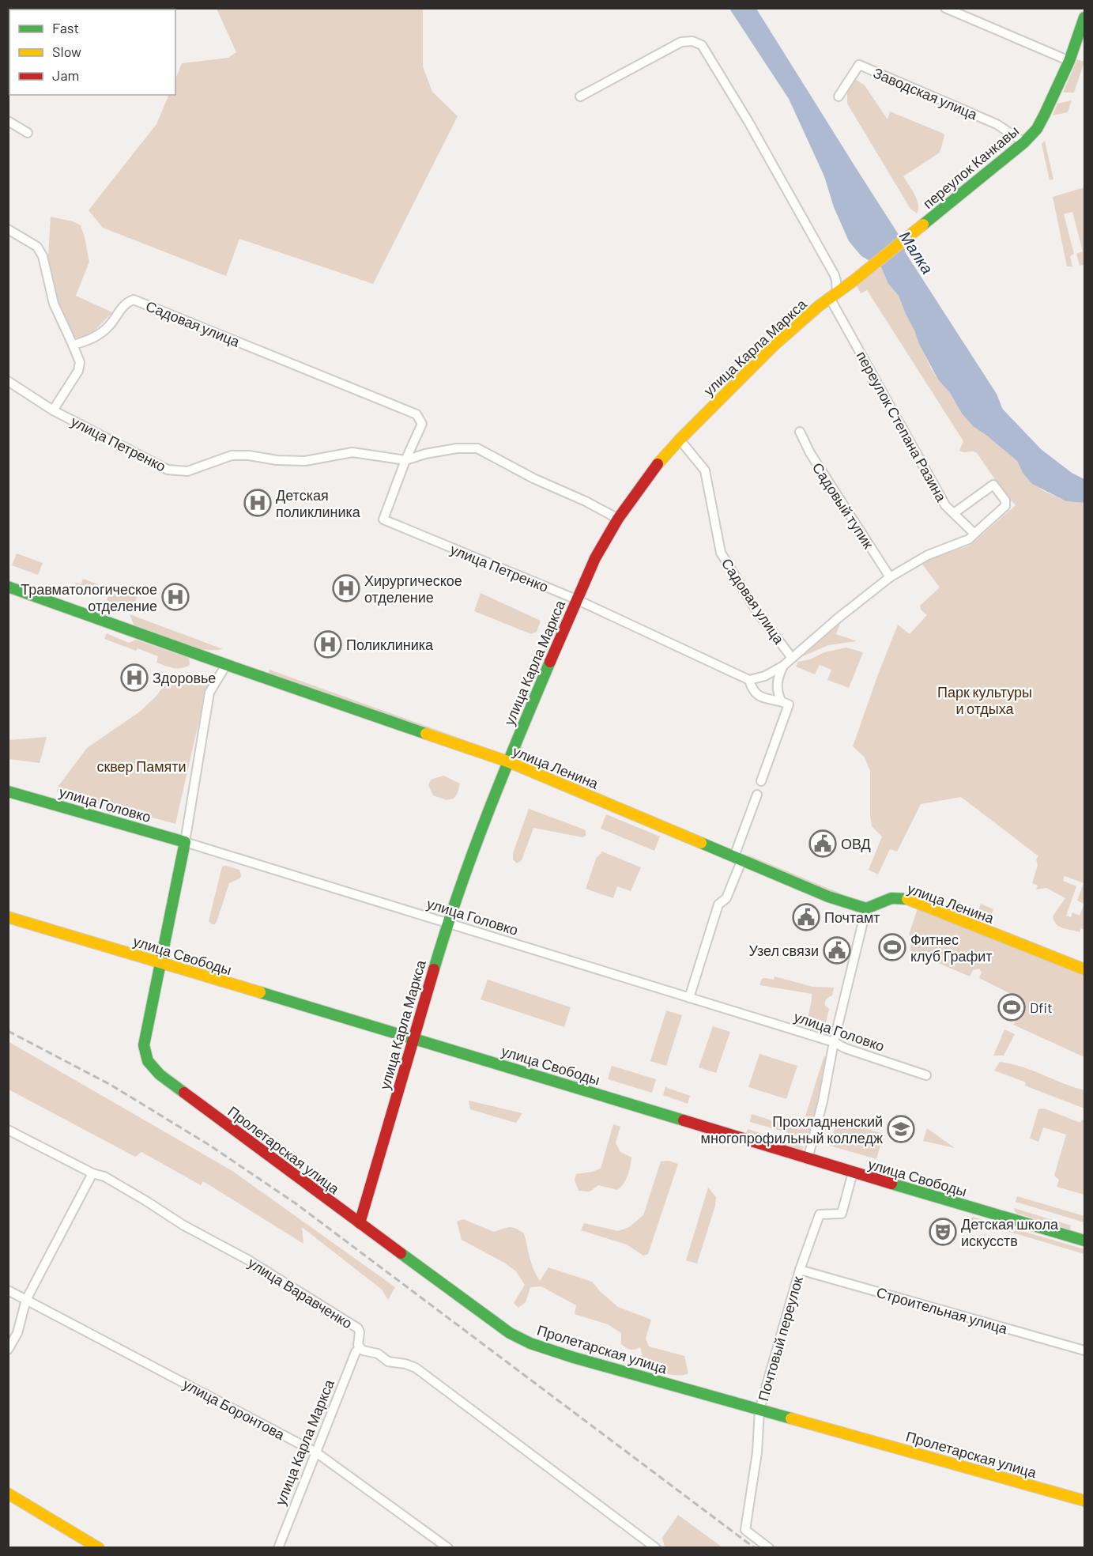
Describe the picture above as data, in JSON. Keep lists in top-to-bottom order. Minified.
{"streets":{"street":["Заводская улица","переулок Канкавы","Садовая улица","улица Карла Маркса","переулок Степана Разина","улица Петренко","Садовый тупик","улица Ленина","улица Головко","улица Свободы","Пролетарская улица","улица Варавченко","Строительная улица","Почтовый переулок","улица Боронтова"]},"crossings":[["Заводская улица","переулок Канкавы"],["переулок Канкавы","улица Карла Маркса"],["Садовая улица","улица Карла Маркса"],["Садовая улица","улица Петренко"],["улица Карла Маркса","переулок Степана Разина"],["улица Карла Маркса","улица Петренко"],["улица Карла Маркса","улица Ленина"],["улица Карла Маркса","улица Головко"],["улица Карла Маркса","улица Свободы"],["улица Карла Маркса","Пролетарская улица"],["улица Карла Маркса","улица Варавченко"],["улица Карла Маркса","улица Боронтова"],["улица Свободы","Пролетарская улица"],["улица Свободы","Почтовый переулок"],["Пролетарская улица","Почтовый переулок"],["Строительная улица","Почтовый переулок"]],"water":["Малка"],"parks":["Парк культуры и отдыха","сквер Памяти"],"places":{"hospital":["Детская поликлиника","Хирургическое отделение","Травматологическое отделение","Поликлиника","Здоровье"],"public building":["ОВД","Почтамт","Узел связи"],"sports":["Фитнес клуб Графит","Dfit"],"school or university":["Прохладненский многопрофильный колледж"],"theatre":["Детская школа искусств"]},"legend":["Fast","Slow","Jam"]}
